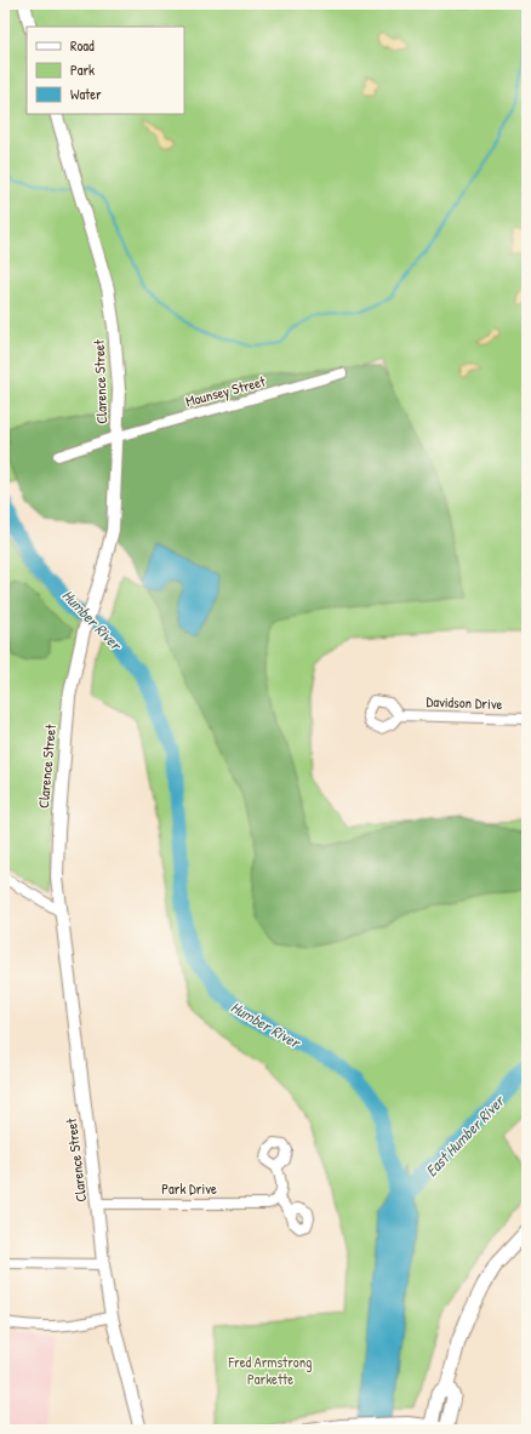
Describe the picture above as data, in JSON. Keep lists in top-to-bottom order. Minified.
{"streets":{"street":["Clarence Street","Mounsey Street","Davidson Drive","Park Drive"]},"crossings":[["Clarence Street","Mounsey Street"],["Clarence Street","Park Drive"]],"water":["Humber River","East Humber River"],"parks":["Fred Armstrong Parkette"],"legend":["Road","Park","Water"]}
